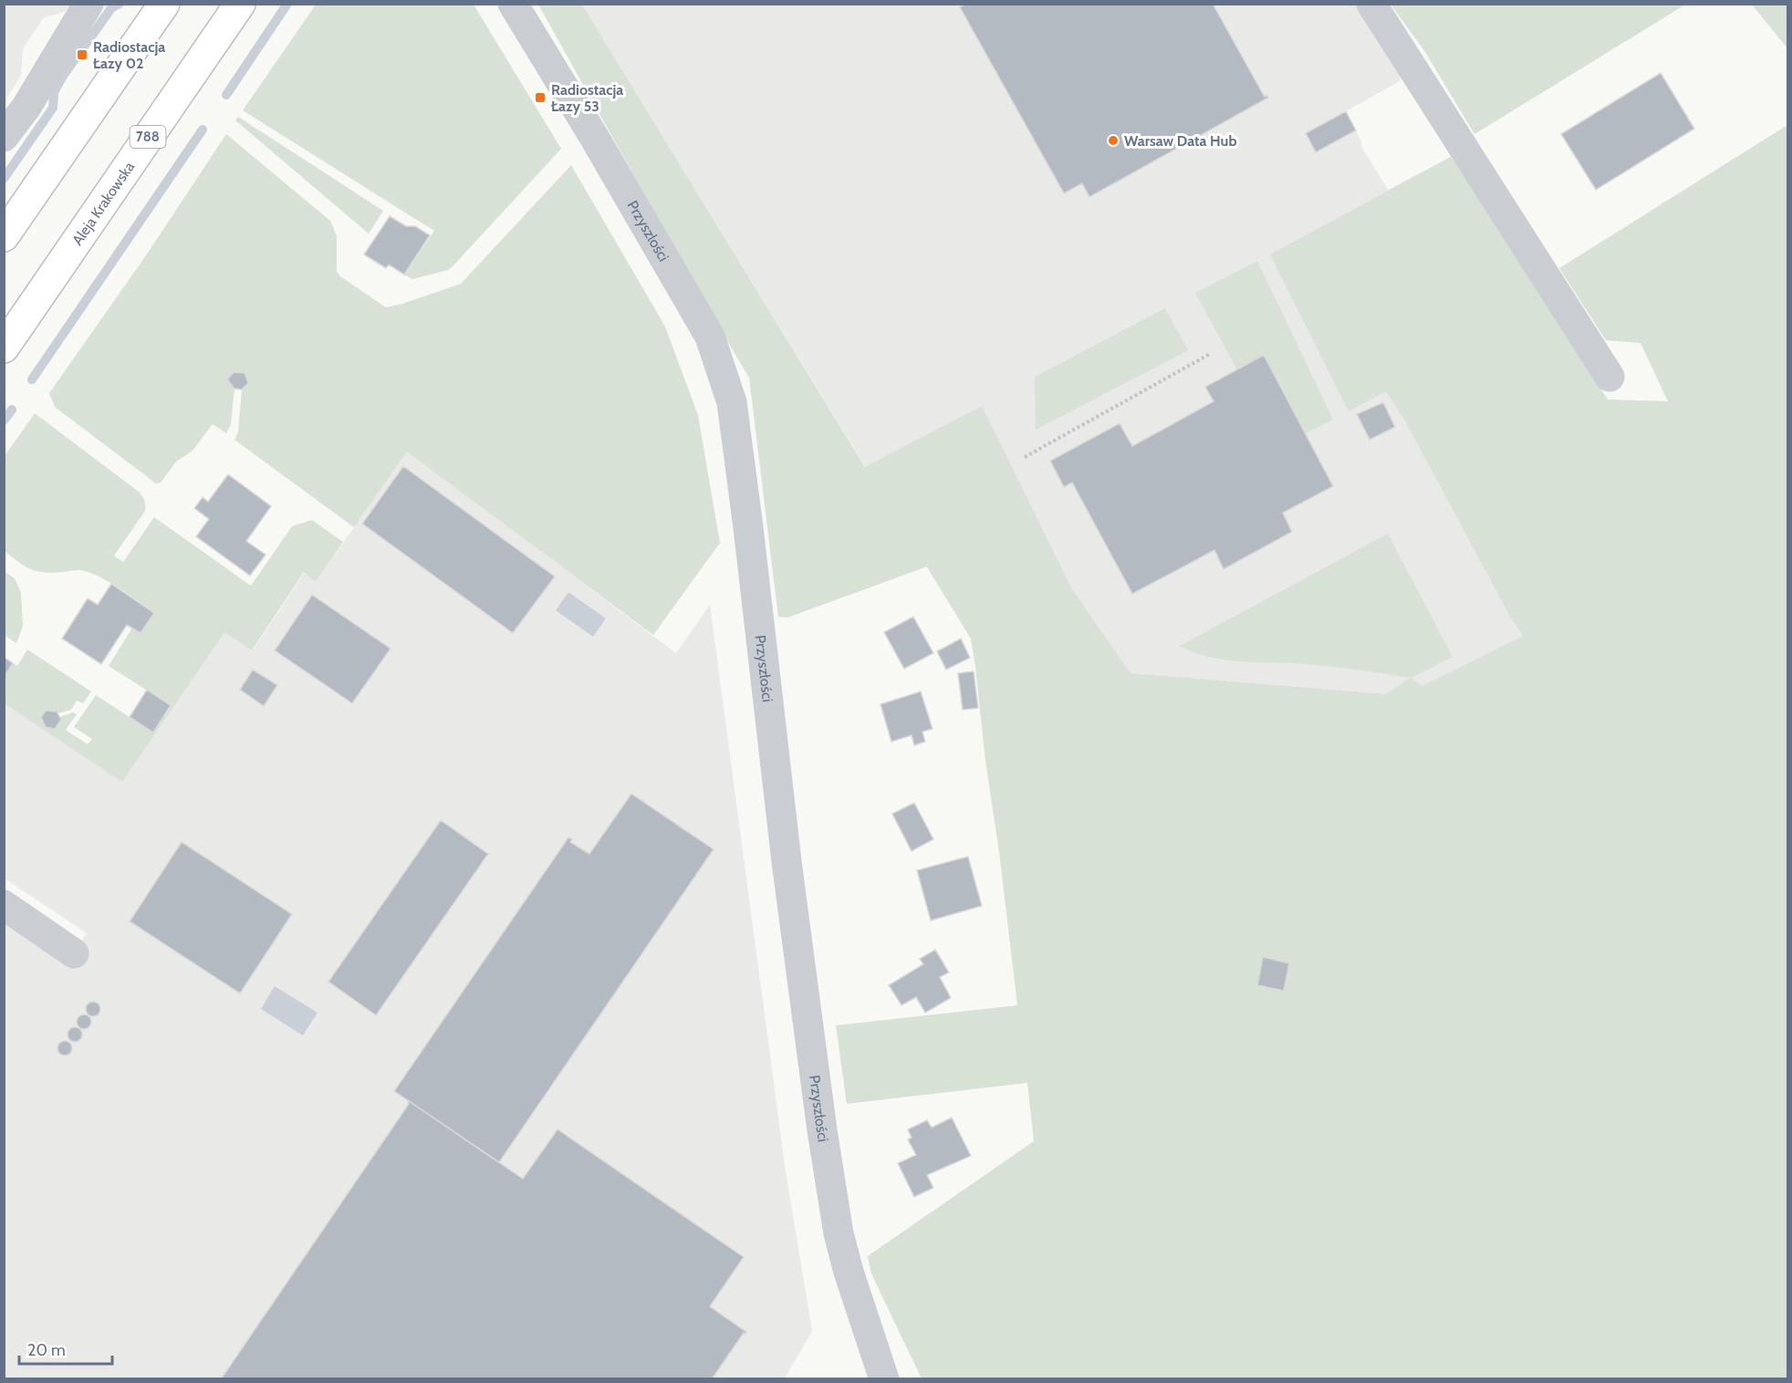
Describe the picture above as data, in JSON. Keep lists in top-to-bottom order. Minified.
{"streets":{"main road":["788","Aleja Krakowska"],"street":["Przyszłości"]},"places":{"transit":["Radiostacja Łazy 02","Radiostacja Łazy 53"],"other":["Warsaw Data Hub"]},"scale_bar":"20 m"}
